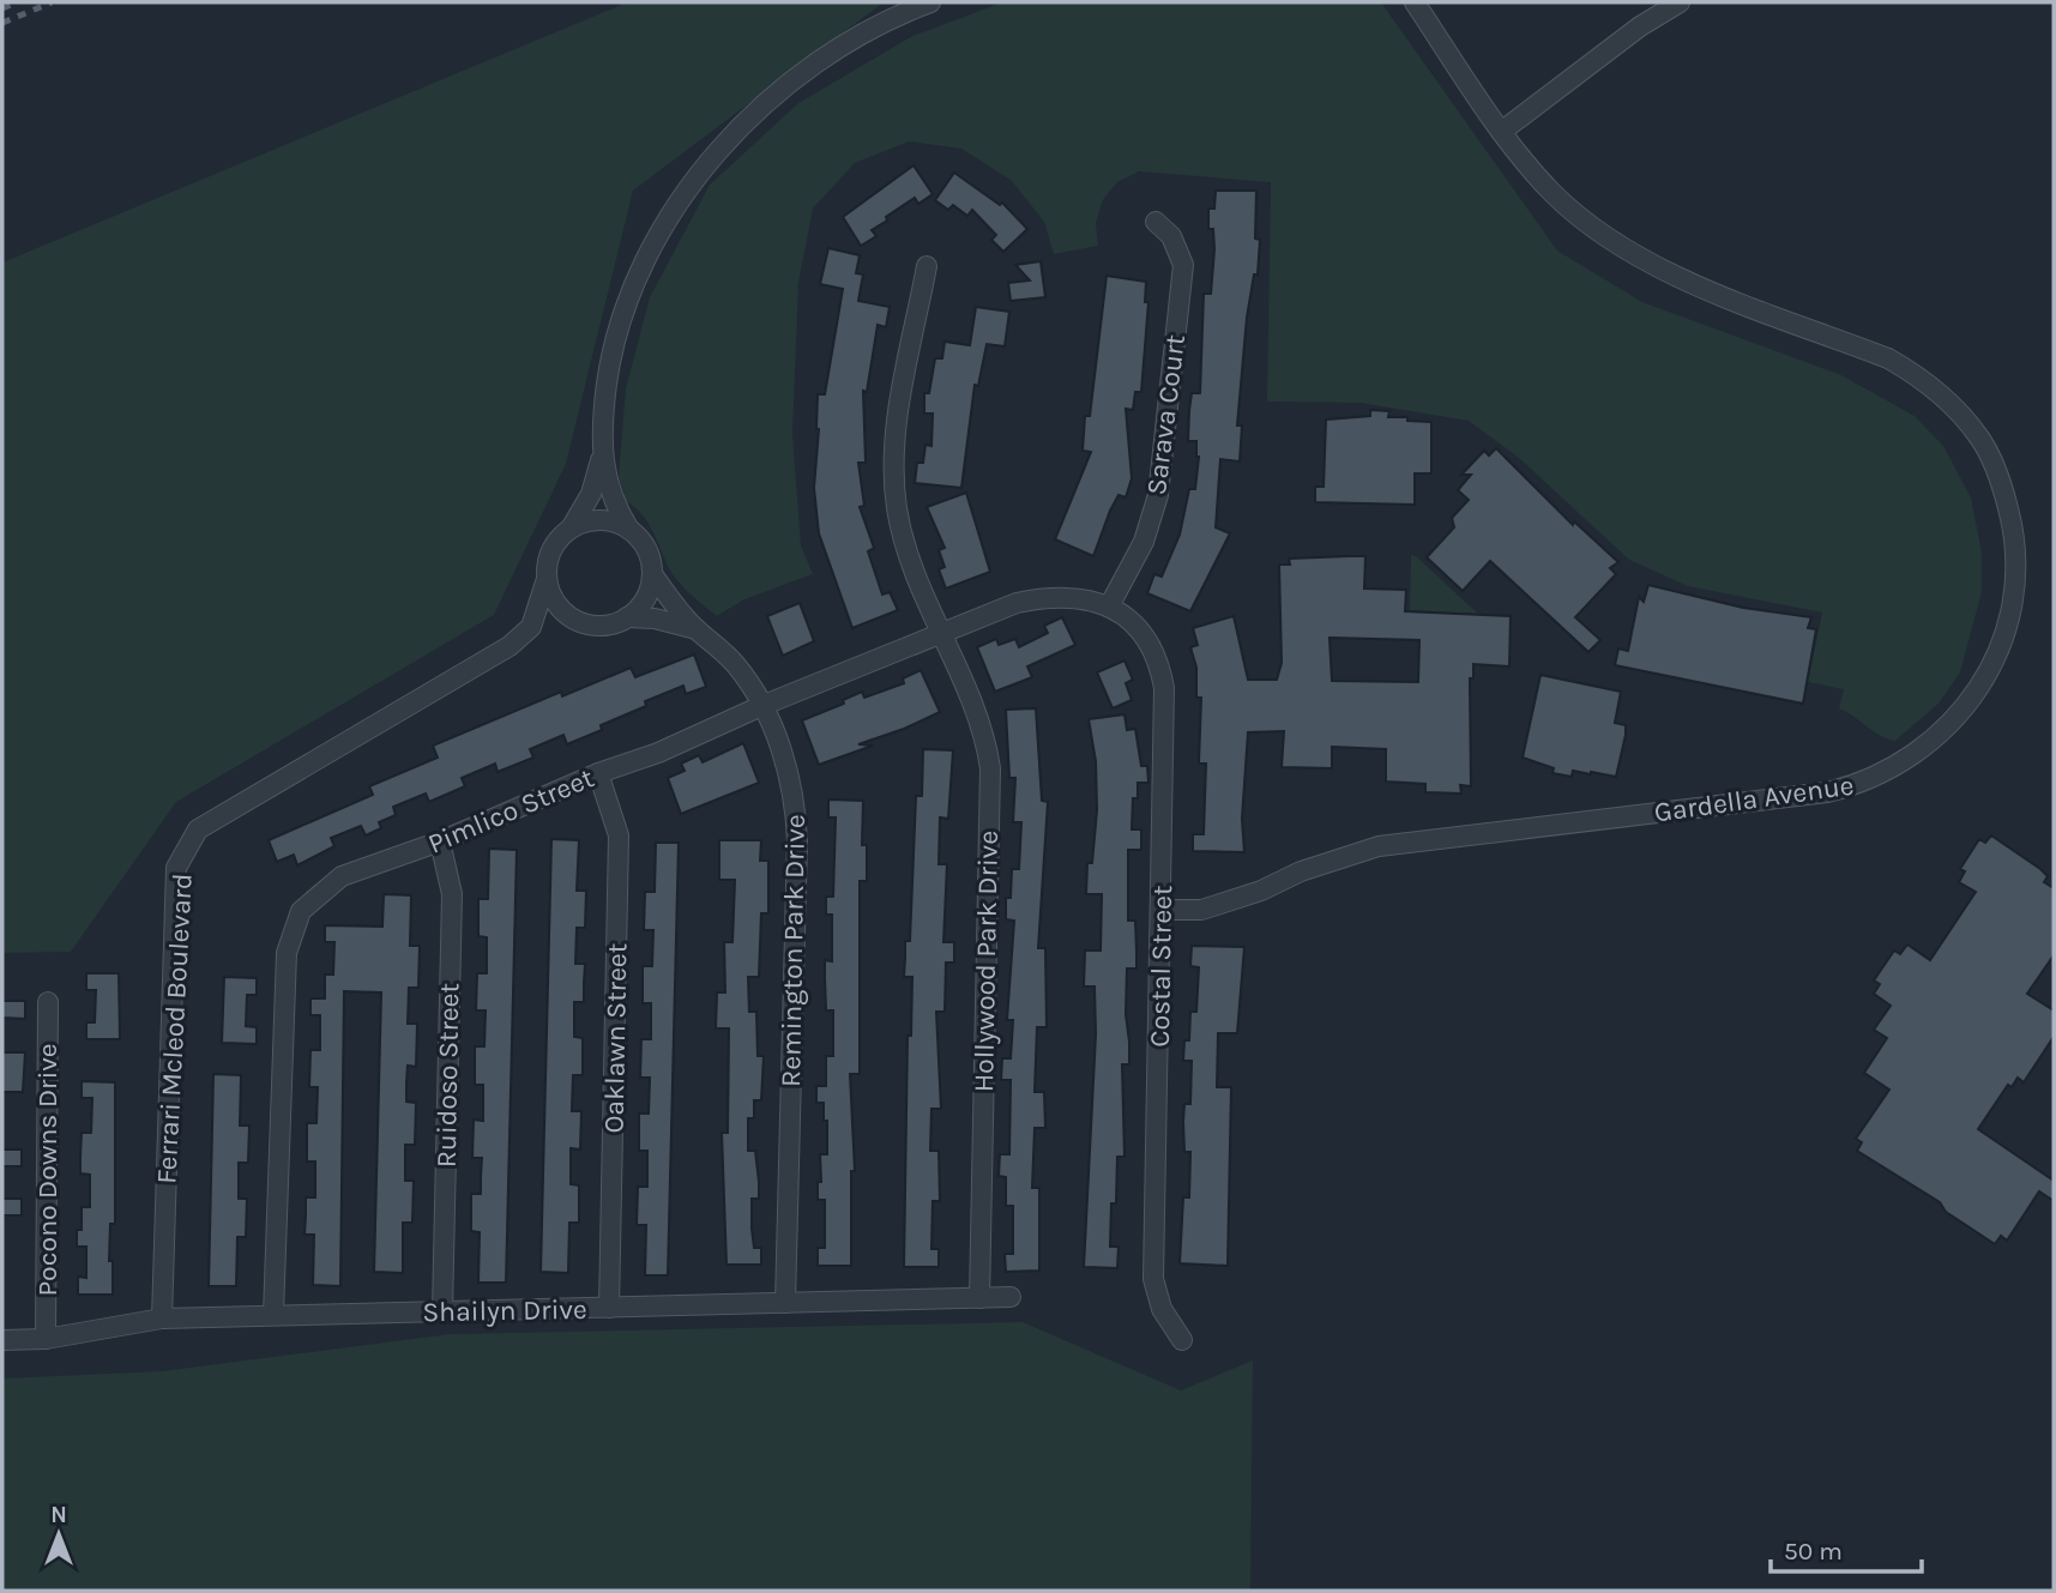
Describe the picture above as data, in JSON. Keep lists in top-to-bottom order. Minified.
{"streets":{"street":["Sarava Court","Gardella Avenue","Pimlico Street","Remington Park Drive","Hollywood Park Drive","Costal Street","Ferrari Mcleod Boulevard","Oaklawn Street","Ruidoso Street","Pocono Downs Drive","Shailyn Drive"]},"crossings":[["Sarava Court","Pimlico Street"],["Sarava Court","Costal Street"],["Gardella Avenue","Costal Street"],["Pimlico Street","Remington Park Drive"],["Pimlico Street","Hollywood Park Drive"],["Pimlico Street","Costal Street"],["Pimlico Street","Oaklawn Street"],["Pimlico Street","Ruidoso Street"],["Pimlico Street","Shailyn Drive"],["Remington Park Drive","Shailyn Drive"],["Hollywood Park Drive","Shailyn Drive"],["Ferrari Mcleod Boulevard","Shailyn Drive"],["Oaklawn Street","Shailyn Drive"],["Ruidoso Street","Shailyn Drive"],["Pocono Downs Drive","Shailyn Drive"]],"scale_bar":"50 m","north":"top"}
